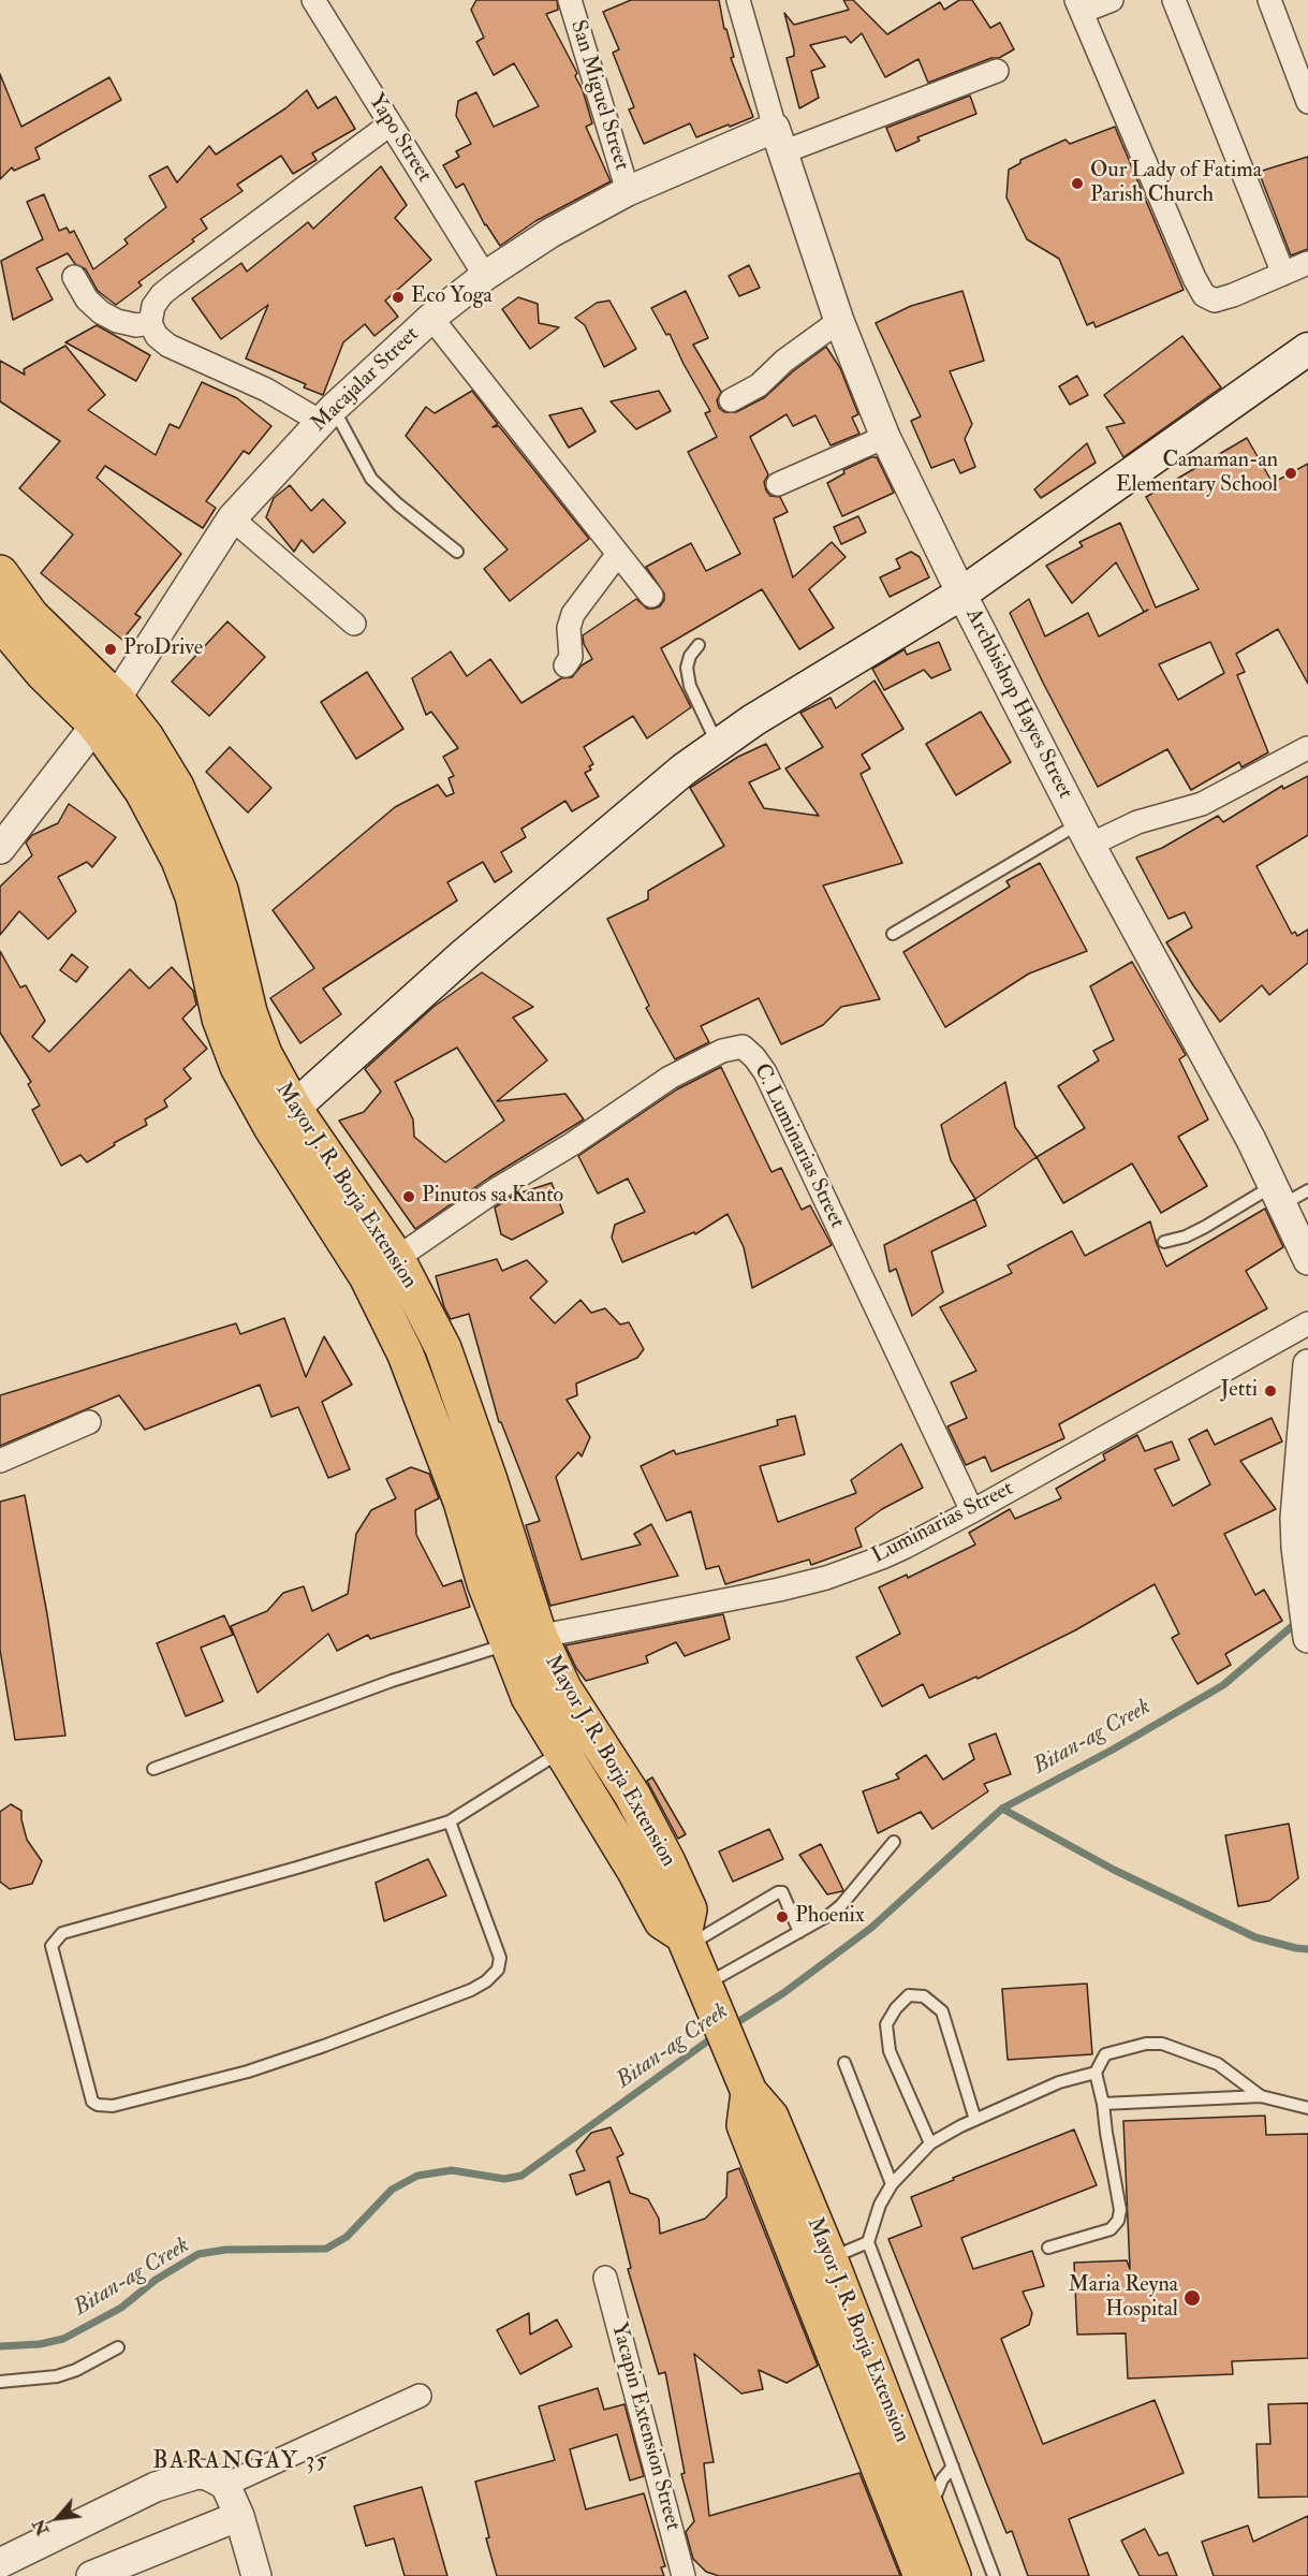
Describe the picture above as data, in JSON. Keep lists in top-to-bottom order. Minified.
{"streets":{"main road":["Mayor J. R. Borja Extension"],"street":["San Miguel Street","Yapo Street","Macajalar Street","Archbishop Hayes Street","C. Luminarias Street","Luminarias Street","Yacapin Extension Street"]},"crossings":[["San Miguel Street","Macajalar Street"],["Yapo Street","Macajalar Street"],["Macajalar Street","Archbishop Hayes Street"],["Macajalar Street","Mayor J. R. Borja Extension"],["C. Luminarias Street","Mayor J. R. Borja Extension"],["C. Luminarias Street","Luminarias Street"],["Mayor J. R. Borja Extension","Luminarias Street"]],"districts":["BARANGAY 35"],"water":["Bitan-ag Creek"],"places":["Our Lady of Fatima Parish Church","Eco Yoga","Camaman-an Elementary School","ProDrive","Pinutos sa Kanto","Jetti","Phoenix","Maria Reyna Hospital"],"north":"bottom left"}
